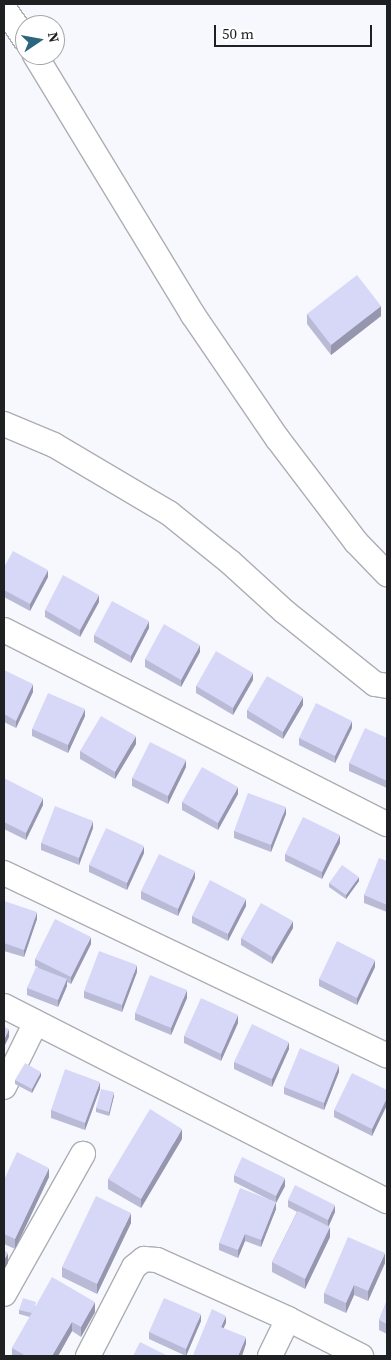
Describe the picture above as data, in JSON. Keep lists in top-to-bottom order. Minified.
{"scale_bar":"50 m","north":"right"}
